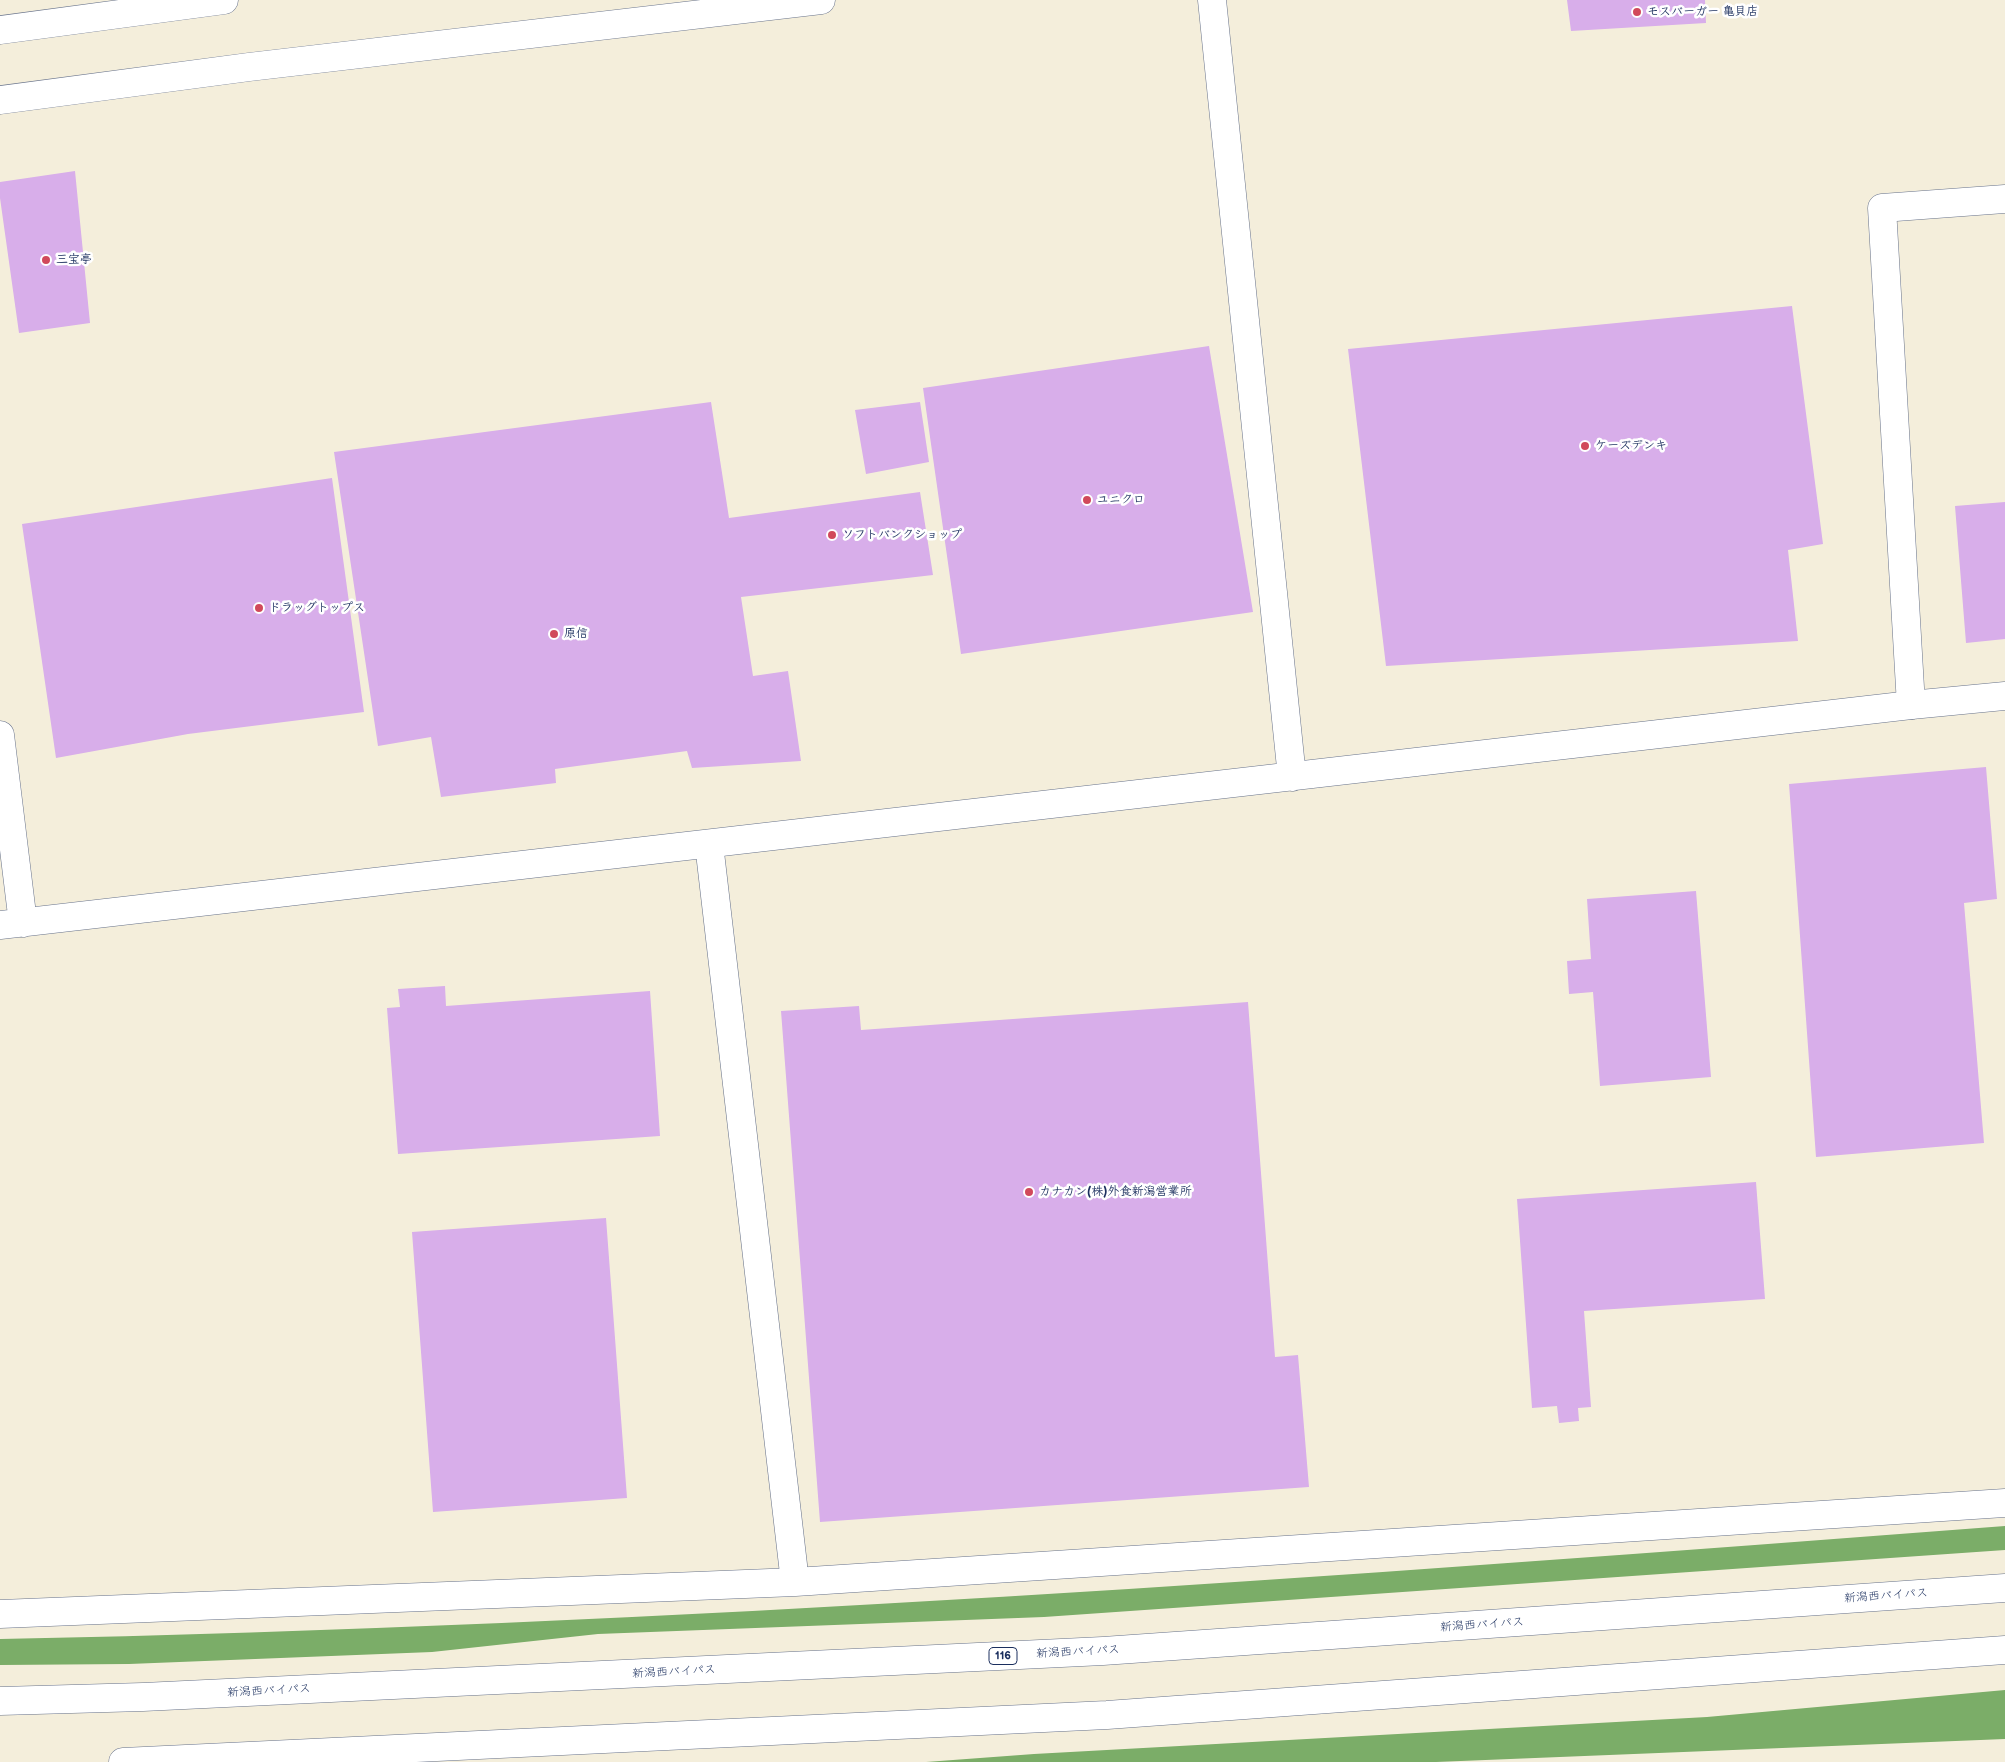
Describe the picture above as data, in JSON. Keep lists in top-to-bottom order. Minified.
{"streets":{"main road":["新潟西バイパス","116"]},"places":["モスバーガー 亀貝店","三宝亭","ケーズデンキ","ユニクロ","ソフトバンクショップ","ドラッグトップス","原信","カナカン(株)外食新潟営業所"]}
